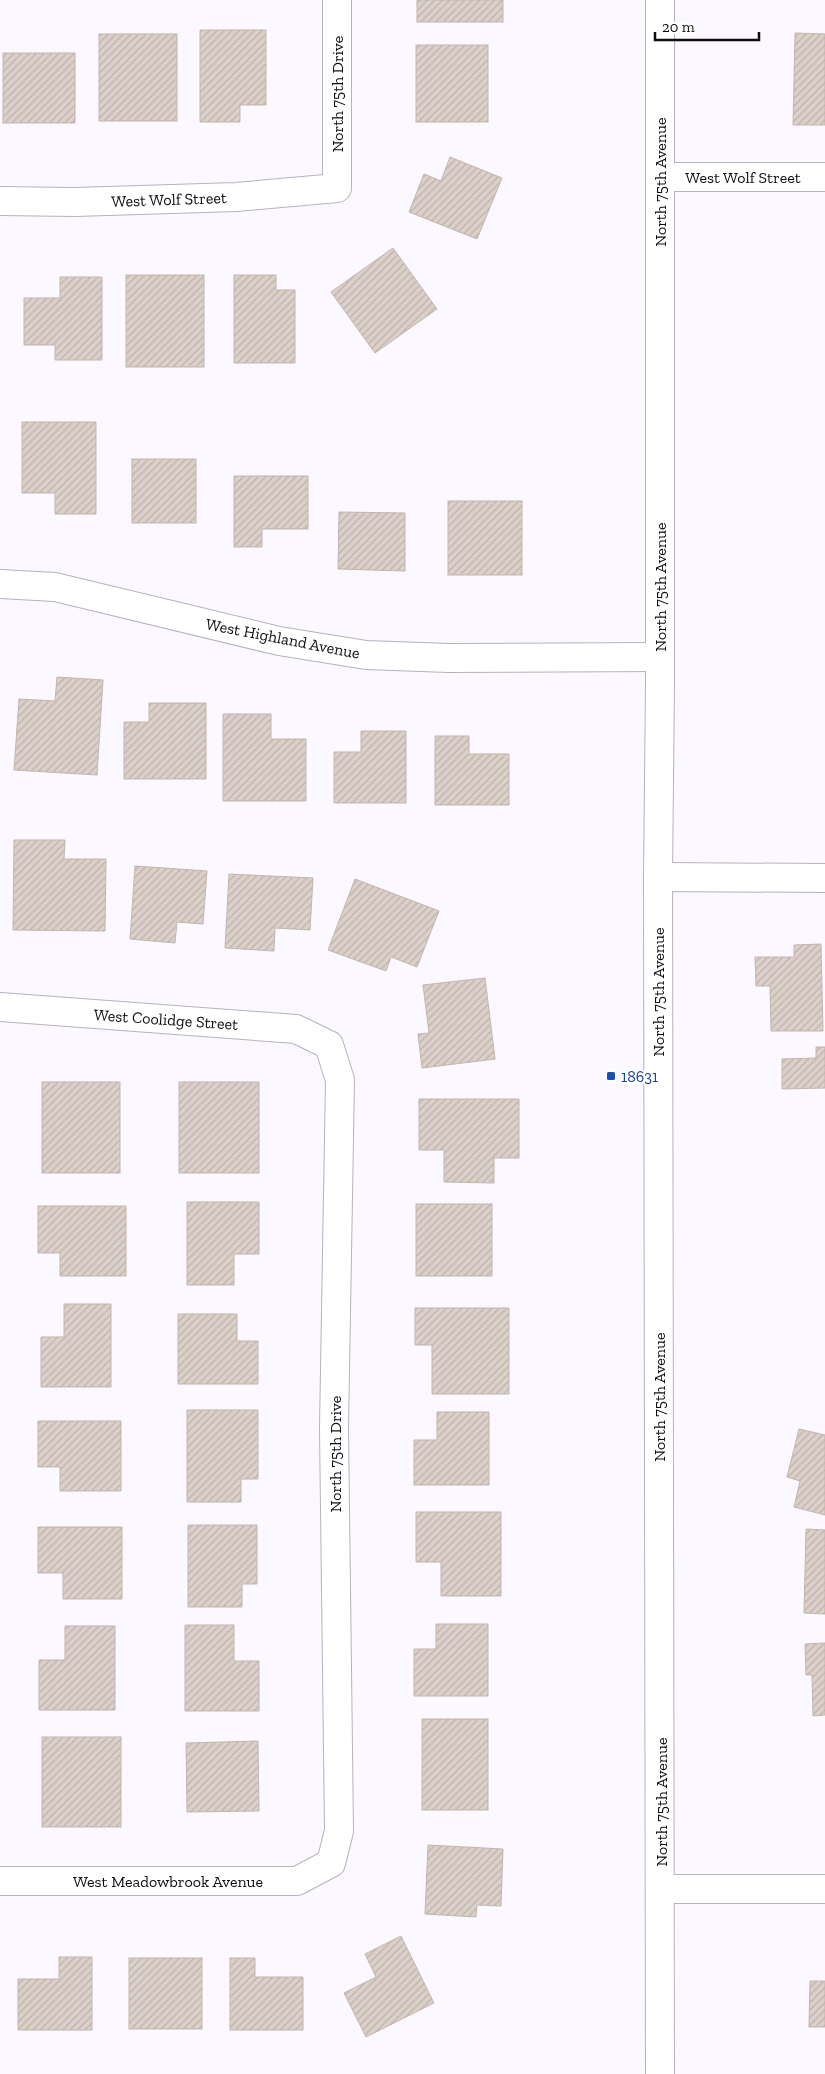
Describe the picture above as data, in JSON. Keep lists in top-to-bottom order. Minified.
{"streets":{"street":["North 75th Drive","West Wolf Street","North 75th Avenue","West Highland Avenue","West Coolidge Street","West Meadowbrook Avenue"]},"crossings":[["North 75th Drive","West Wolf Street"],["North 75th Drive","West Coolidge Street"],["North 75th Drive","West Meadowbrook Avenue"],["West Wolf Street","North 75th Avenue"],["North 75th Avenue","West Highland Avenue"]],"places":{"transit":["18631"]},"scale_bar":"20 m"}
